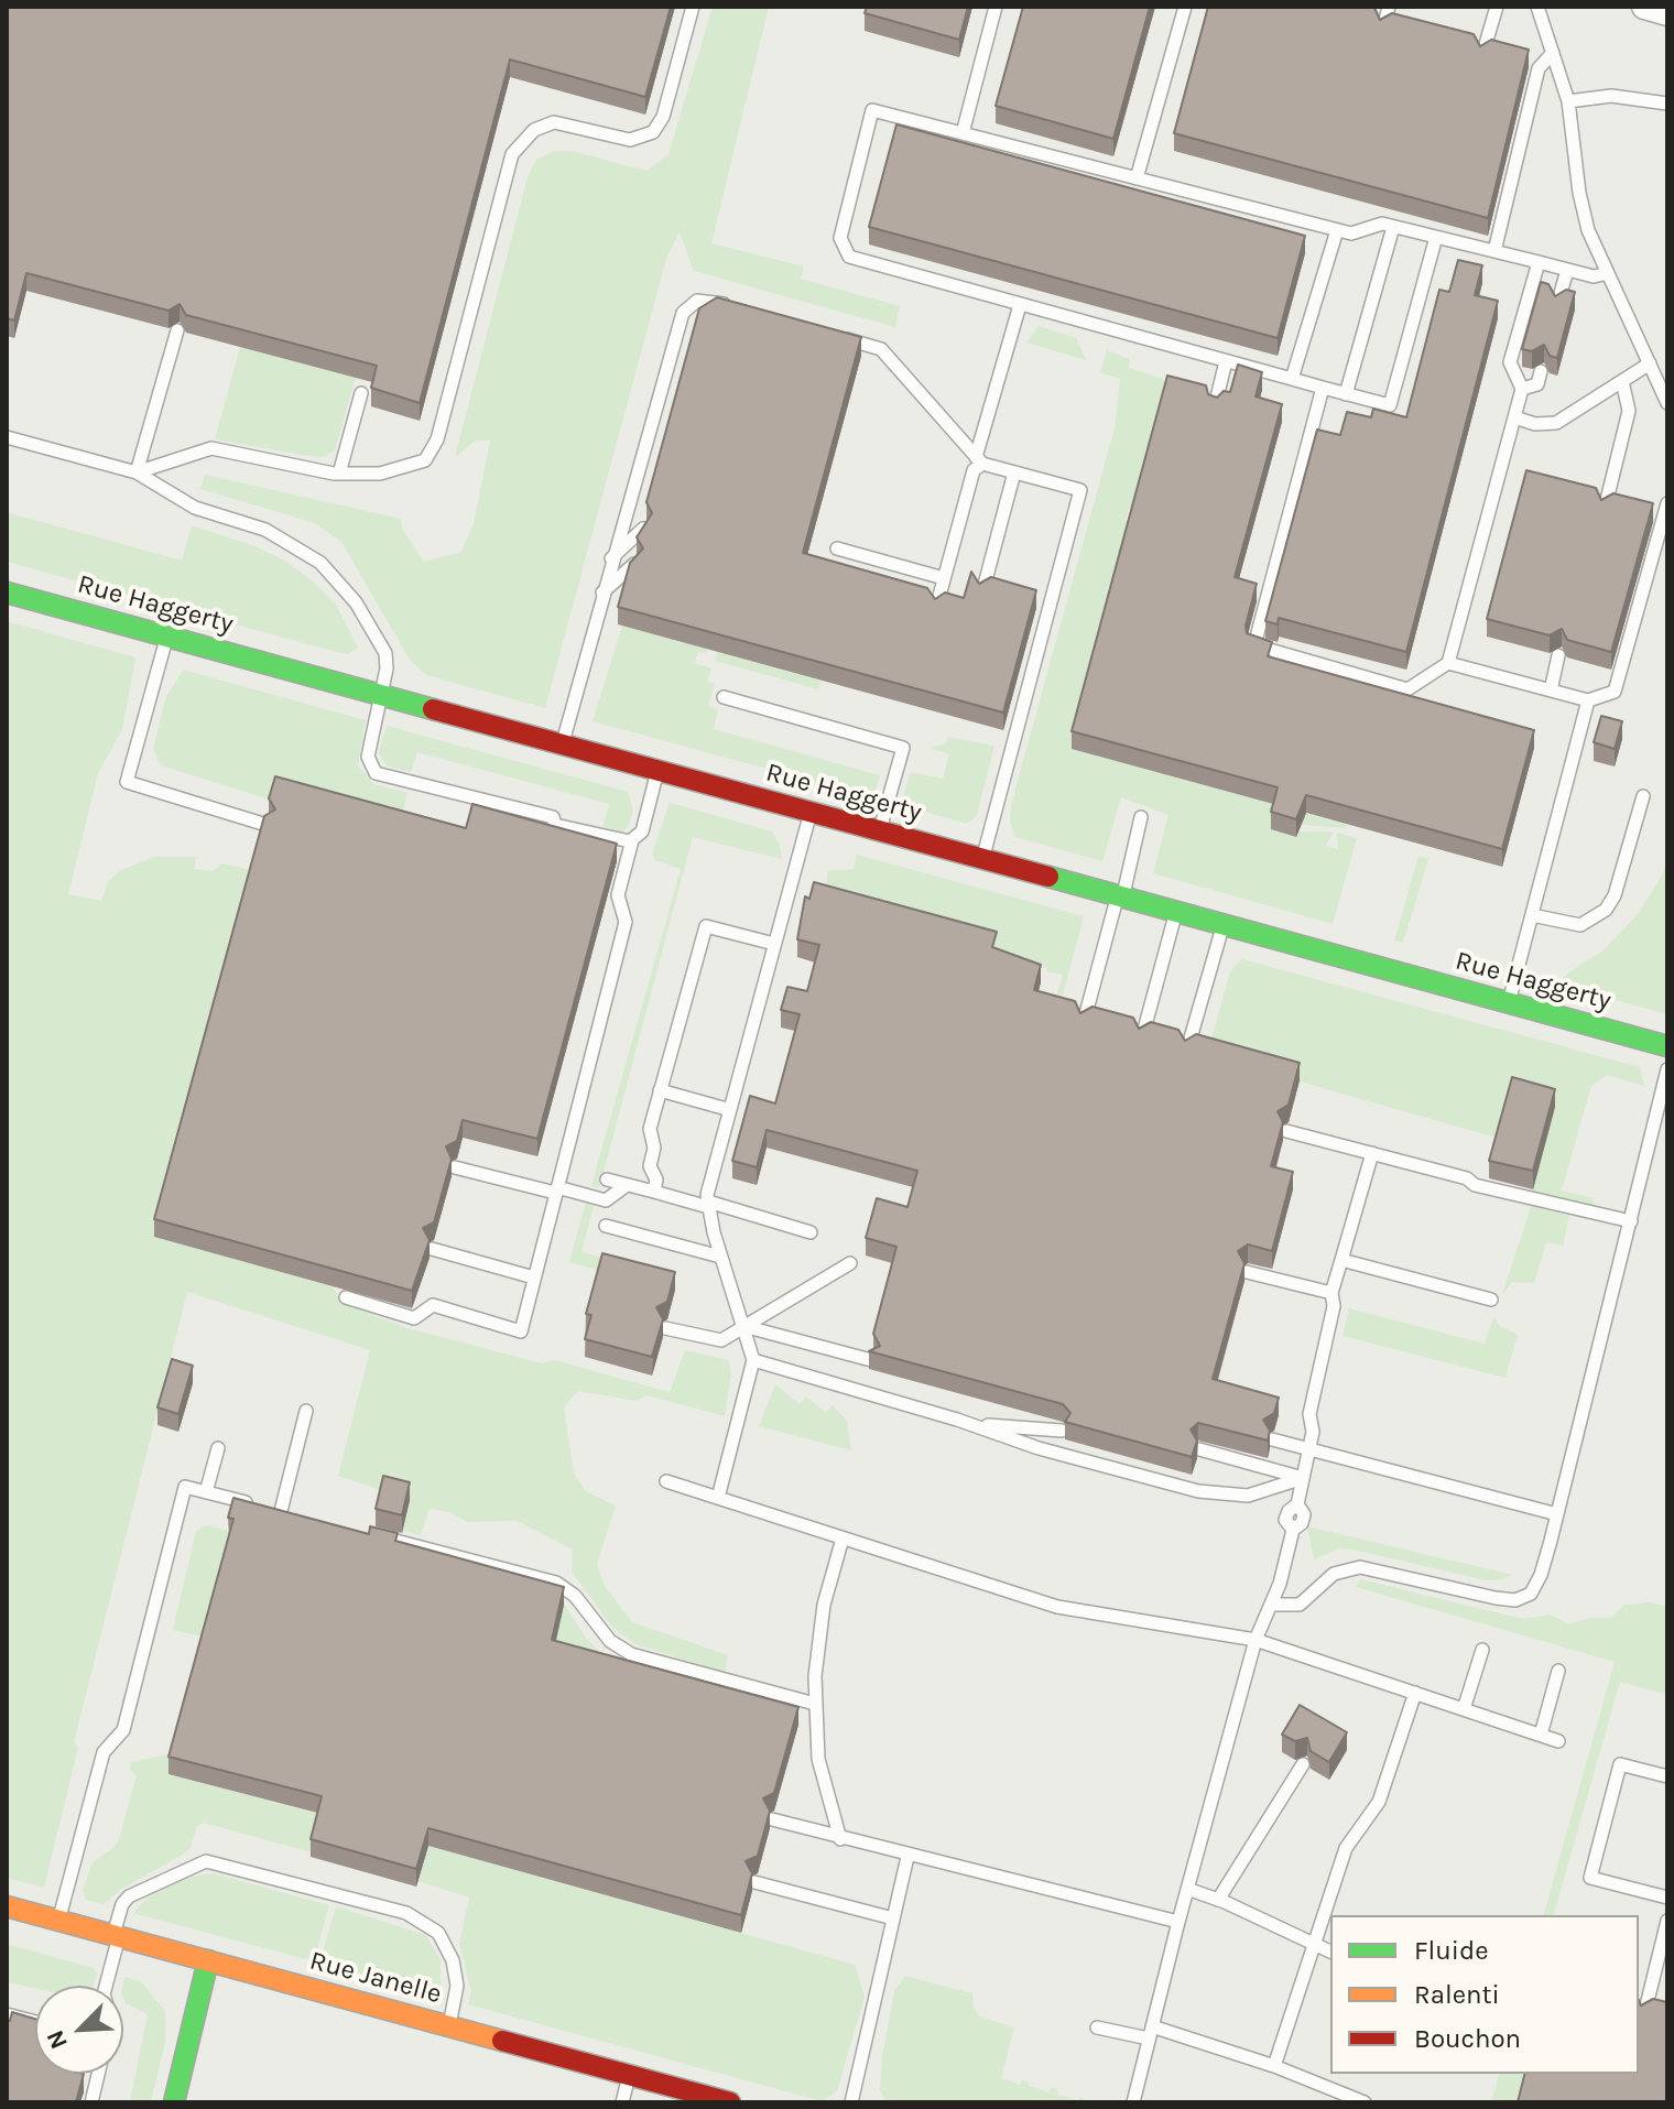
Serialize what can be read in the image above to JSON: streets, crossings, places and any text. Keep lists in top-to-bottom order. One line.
{"streets":{"street":["Rue Haggerty","Rue Janelle"]},"legend":["Fluide","Ralenti","Bouchon"],"north":"bottom left"}
